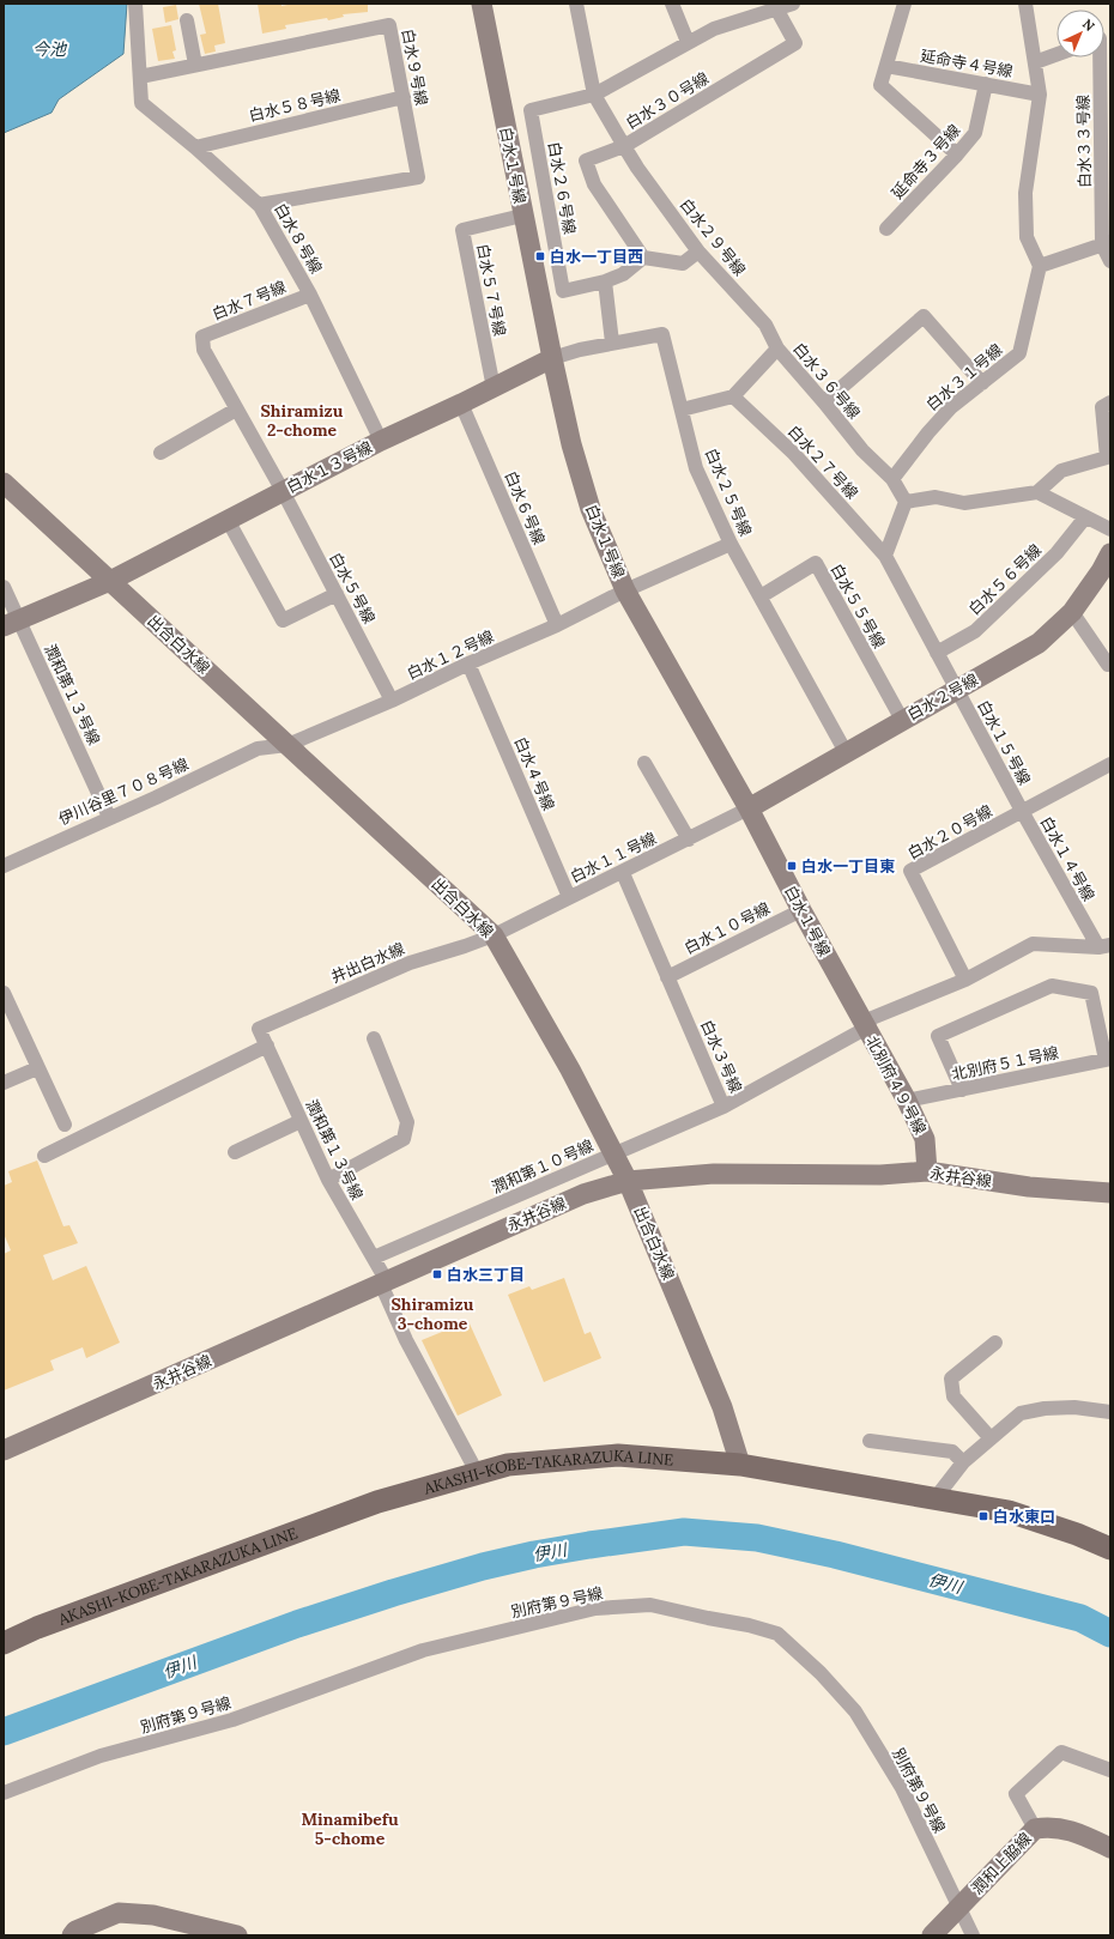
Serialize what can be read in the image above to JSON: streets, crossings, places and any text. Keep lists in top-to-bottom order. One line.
{"streets":{"main road":["AKASHI-KOBE-TAKARAZUKA LINE"],"street":["延命寺４号線","白水９号線","白水３０号線","白水５８号線","白水３３号線","延命寺３号線","白水１号線","白水２６号線","白水２９号線","白水８号線","白水５７号線","白水７号線","白水３１号線","白水３６号線","白水２７号線","白水１３号線","白水２５号線","白水６号線","白水５６号線","白水５号線","白水５５号線","出合白水線","白水１２号線","潤和第１３号線","白水２号線","白水１５号線","白水４号線","伊川谷里７０８号線","白水２０号線","白水１１号線","白水１４号線","白水１０号線","井出白水線","白水３号線","北別府５１号線","北別府４９号線","潤和第１０号線","永井谷線","別府第９号線","潤和上脇線"]},"crossings":[["延命寺４号線","延命寺３号線"],["白水９号線","白水５８号線"],["白水９号線","白水８号線"],["白水３０号線","白水２６号線"],["白水３０号線","白水２９号線"],["白水５８号線","白水８号線"],["白水１号線","白水５７号線"],["白水１号線","白水１３号線"],["白水１号線","白水２５号線"],["白水１号線","白水１２号線"],["白水１号線","白水２号線"],["白水１号線","白水１１号線"],["白水１号線","白水１０号線"],["白水１号線","白水３号線"],["白水１号線","北別府４９号線"],["白水２９号線","白水３６号線"],["白水８号線","白水７号線"],["白水８号線","白水１３号線"],["白水５７号線","白水１３号線"],["白水７号線","白水１３号線"],["白水７号線","白水５号線"],["白水３１号線","白水３６号線"],["白水３６号線","白水２７号線"],["白水１３号線","白水２５号線"],["白水１３号線","白水６号線"],["白水１３号線","白水５号線"],["白水１３号線","出合白水線"],["白水１３号線","潤和第１３号線"],["白水２５号線","白水５５号線"],["白水２５号線","白水１２号線"],["白水２５号線","白水２号線"],["白水６号線","白水１２号線"],["白水５号線","白水１２号線"],["白水５５号線","白水２号線"],["出合白水線","白水１２号線"],["出合白水線","伊川谷里７０８号線"],["出合白水線","白水１１号線"],["出合白水線","井出白水線"],["出合白水線","潤和第１０号線"],["出合白水線","永井谷線"],["出合白水線","AKASHI-KOBE-TAKARAZUKA LINE"],["白水１２号線","白水４号線"],["白水１２号線","伊川谷里７０８号線"],["潤和第１３号線","伊川谷里７０８号線"],["潤和第１３号線","井出白水線"],["潤和第１３号線","潤和第１０号線"],["潤和第１３号線","永井谷線"],["潤和第１３号線","AKASHI-KOBE-TAKARAZUKA LINE"],["白水２号線","白水１５号線"],["白水２号線","白水１１号線"],["白水１５号線","白水２０号線"],["白水１５号線","白水１４号線"],["白水４号線","白水１１号線"],["白水２０号線","白水１４号線"],["白水１１号線","井出白水線"],["白水１１号線","白水３号線"],["白水１０号線","白水３号線"],["白水３号線","北別府４９号線"],["白水３号線","潤和第１０号線"],["北別府５１号線","北別府４９号線"],["北別府４９号線","永井谷線"],["別府第９号線","潤和上脇線"]],"districts":["Shiramizu 2-chome","Shiramizu 3-chome","Minamibefu 5-chome"],"water":["今池","伊川"],"places":{"transit":["白水一丁目西","白水一丁目東","白水三丁目","白水東口"]},"north":"top right"}
